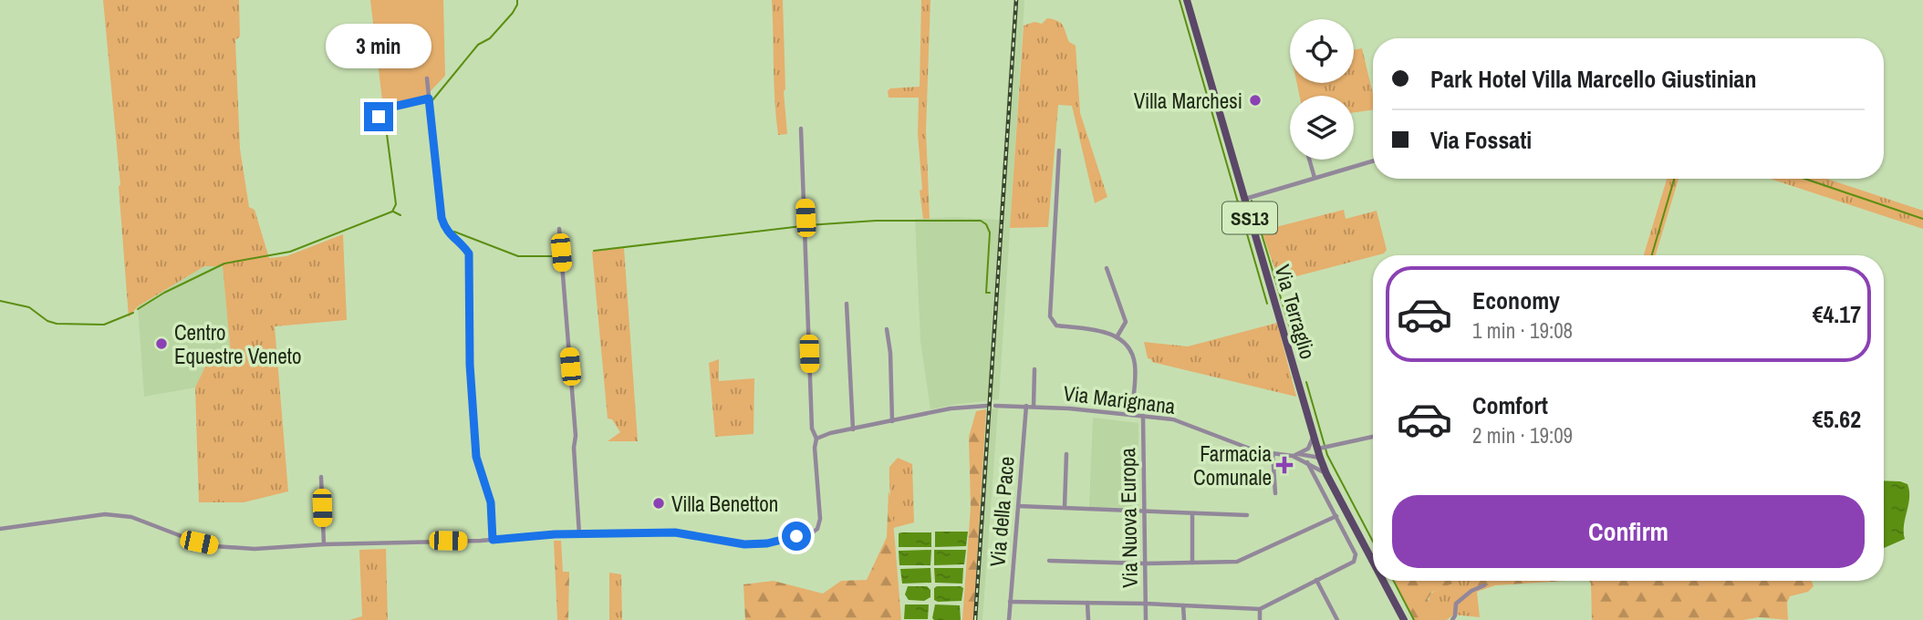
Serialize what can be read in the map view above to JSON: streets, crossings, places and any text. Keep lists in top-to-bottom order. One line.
{"streets":{"main road":["SS13","Via Terraglio"],"street":["Via Marignana","Via della Pace","Via Nuova Europa"]},"crossings":[["Via Terraglio","Via Marignana"],["Via Marignana","Via della Pace"],["Via Marignana","Via Nuova Europa"]],"places":{"other":["Villa Marchesi","Centro Equestre Veneto","Villa Benetton"],"health":["Farmacia Comunale"]},"page":{"bubble":"3 min","banner":["Park Hotel Villa Marcello Giustinian","Via Fossati"],"list":[{"name":"Economy","note":"1 min · 19:08","value":"€4.17"},{"name":"Comfort","note":"2 min · 19:09","value":"€5.62"}],"buttons":"Confirm"}}
